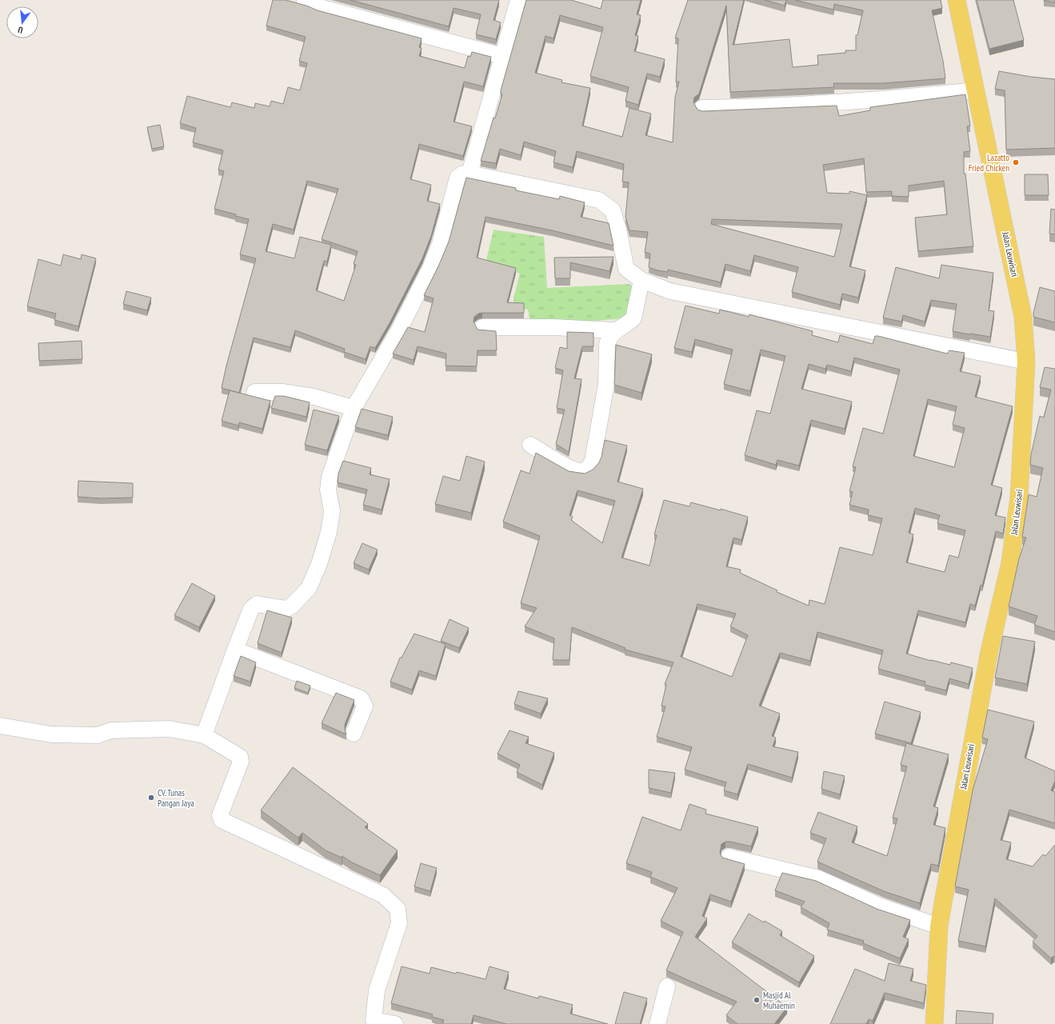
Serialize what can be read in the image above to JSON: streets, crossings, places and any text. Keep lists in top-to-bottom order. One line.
{"streets":{"main road":["Jalan Leuwisari"]},"places":["Lazatto Fried Chicken","CV. Tunas Pangan Jaya","Masjid Al Muhaemin"],"north":"bottom"}
